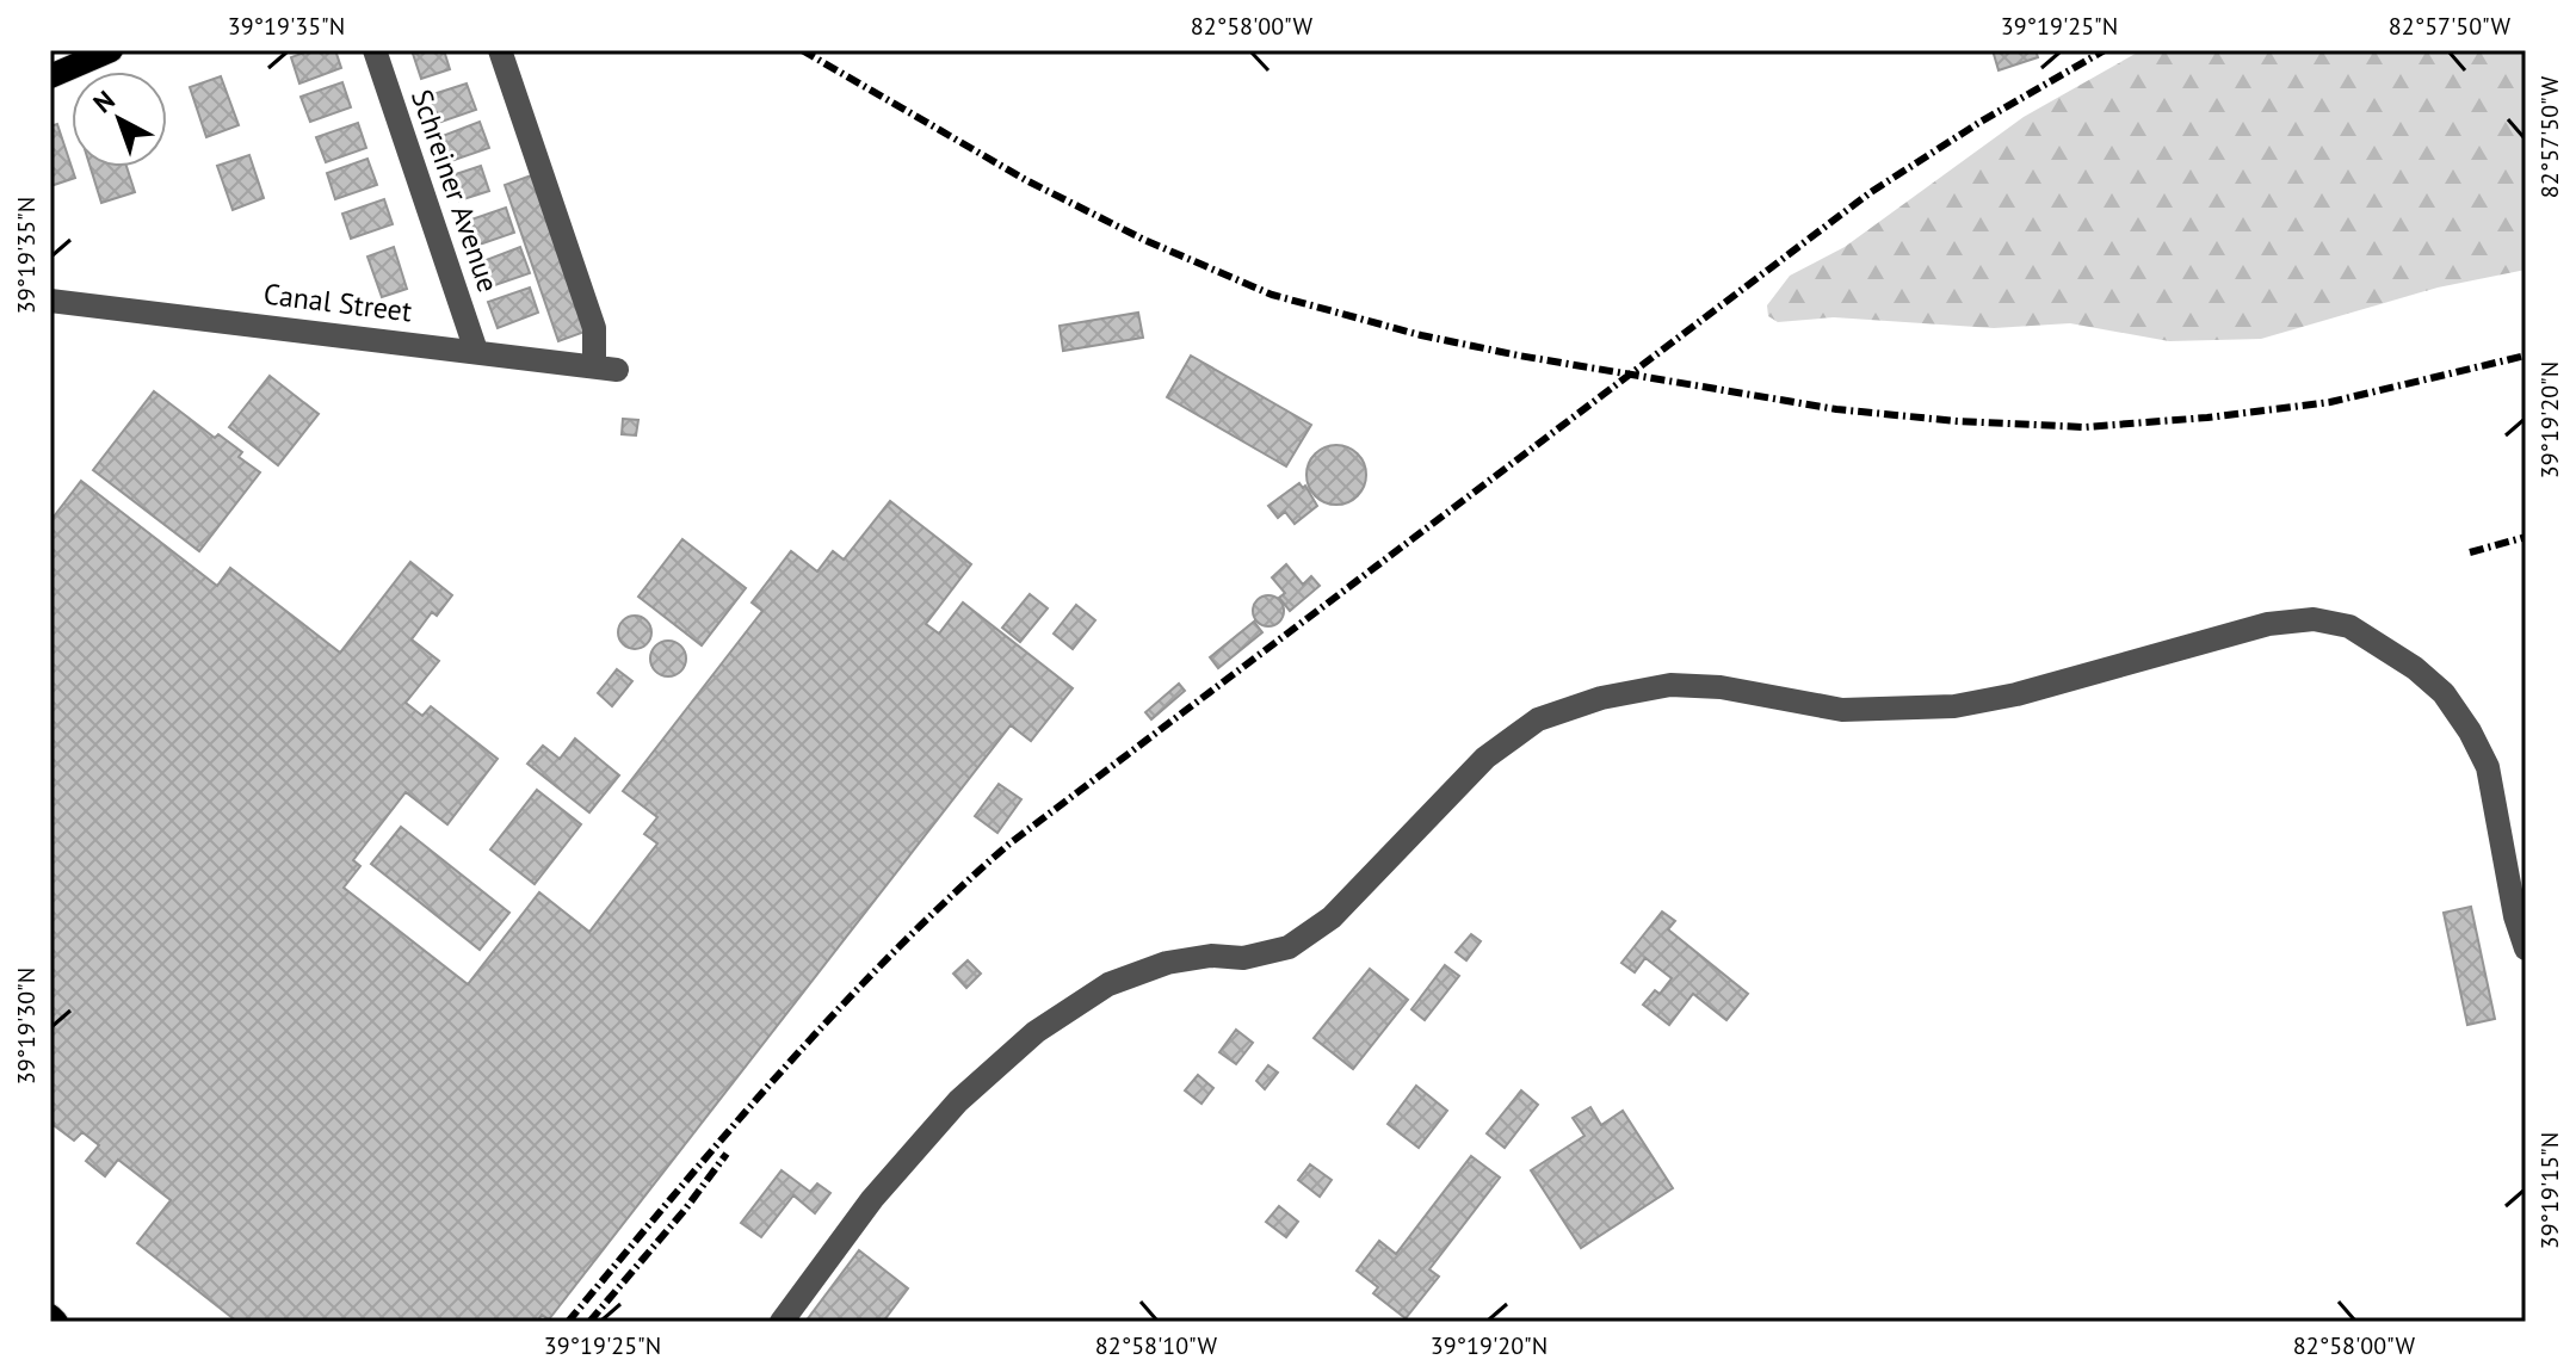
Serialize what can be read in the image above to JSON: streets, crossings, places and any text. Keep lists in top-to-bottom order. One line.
{"streets":{"street":["Schreiner Avenue","Canal Street"]},"crossings":[["Schreiner Avenue","Canal Street"]],"north":"top left","coordinates":["39°19'35\"N","82°58'00\"W","39°19'25\"N","82°57'50\"W","39°19'20\"N","39°19'30\"N","39°19'15\"N","82°58'10\"W"]}
